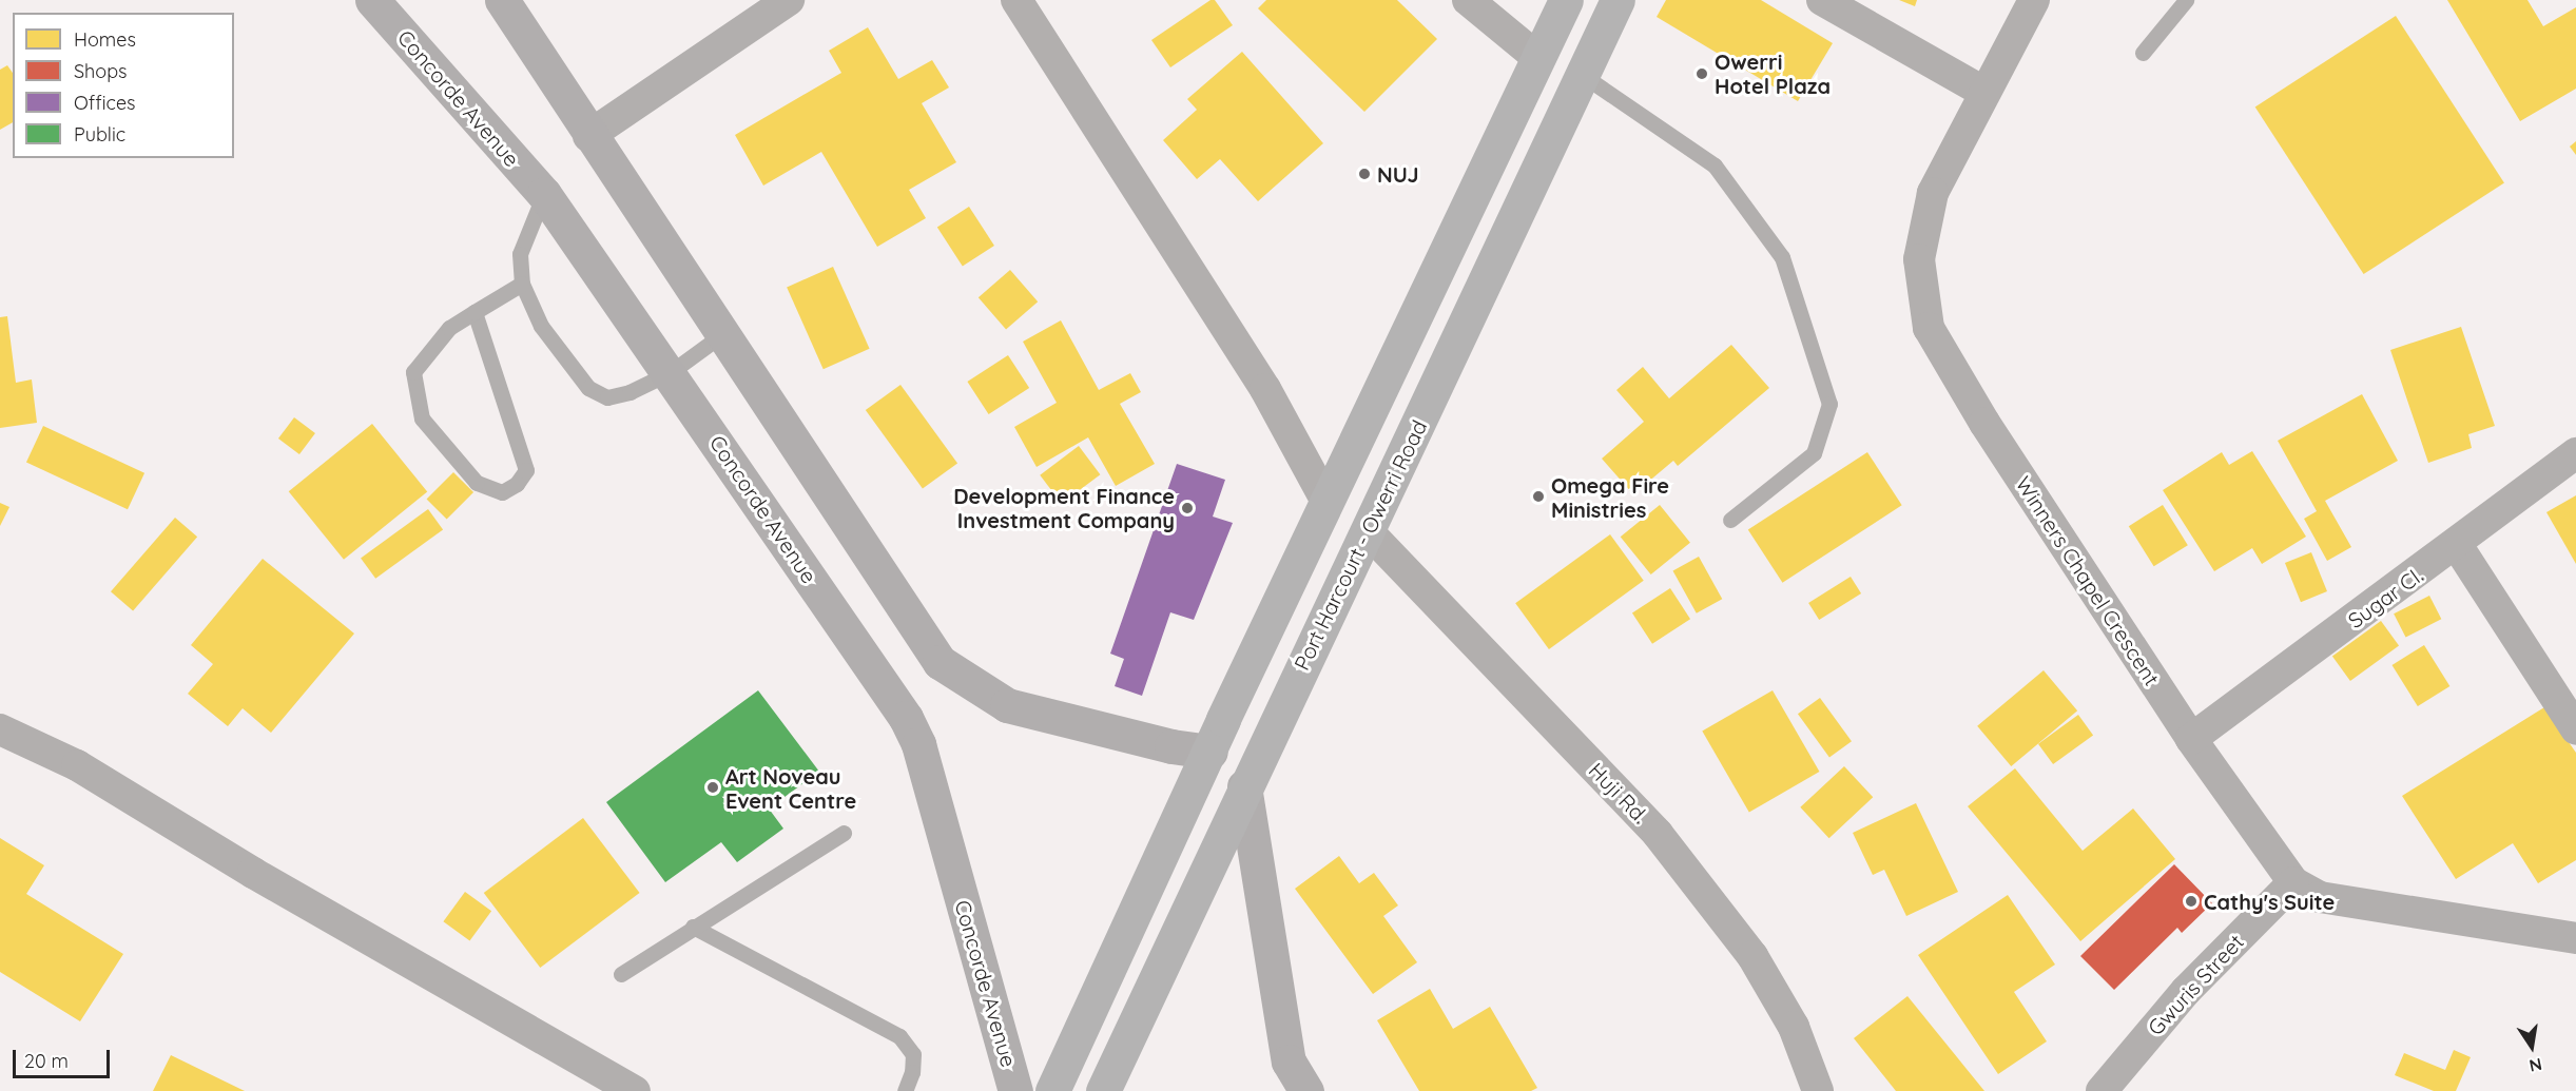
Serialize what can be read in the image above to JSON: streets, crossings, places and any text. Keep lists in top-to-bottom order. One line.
{"streets":{"main road":["Port Harcourt - Owerri Road"],"street":["Concorde Avenue","Winners Chapel Crescent","Sugar Cl.","Huji Rd.","Gwuris Street"]},"crossings":[["Port Harcourt - Owerri Road","Huji Rd."],["Winners Chapel Crescent","Sugar Cl."],["Winners Chapel Crescent","Gwuris Street"]],"places":["Owerri Hotel Plaza","NUJ","Omega Fire Ministries","Development Finance Investment Company","Art Noveau Event Centre","Cathy's Suite"],"legend":["Homes","Shops","Offices","Public"],"scale_bar":"20 m","north":"bottom"}
